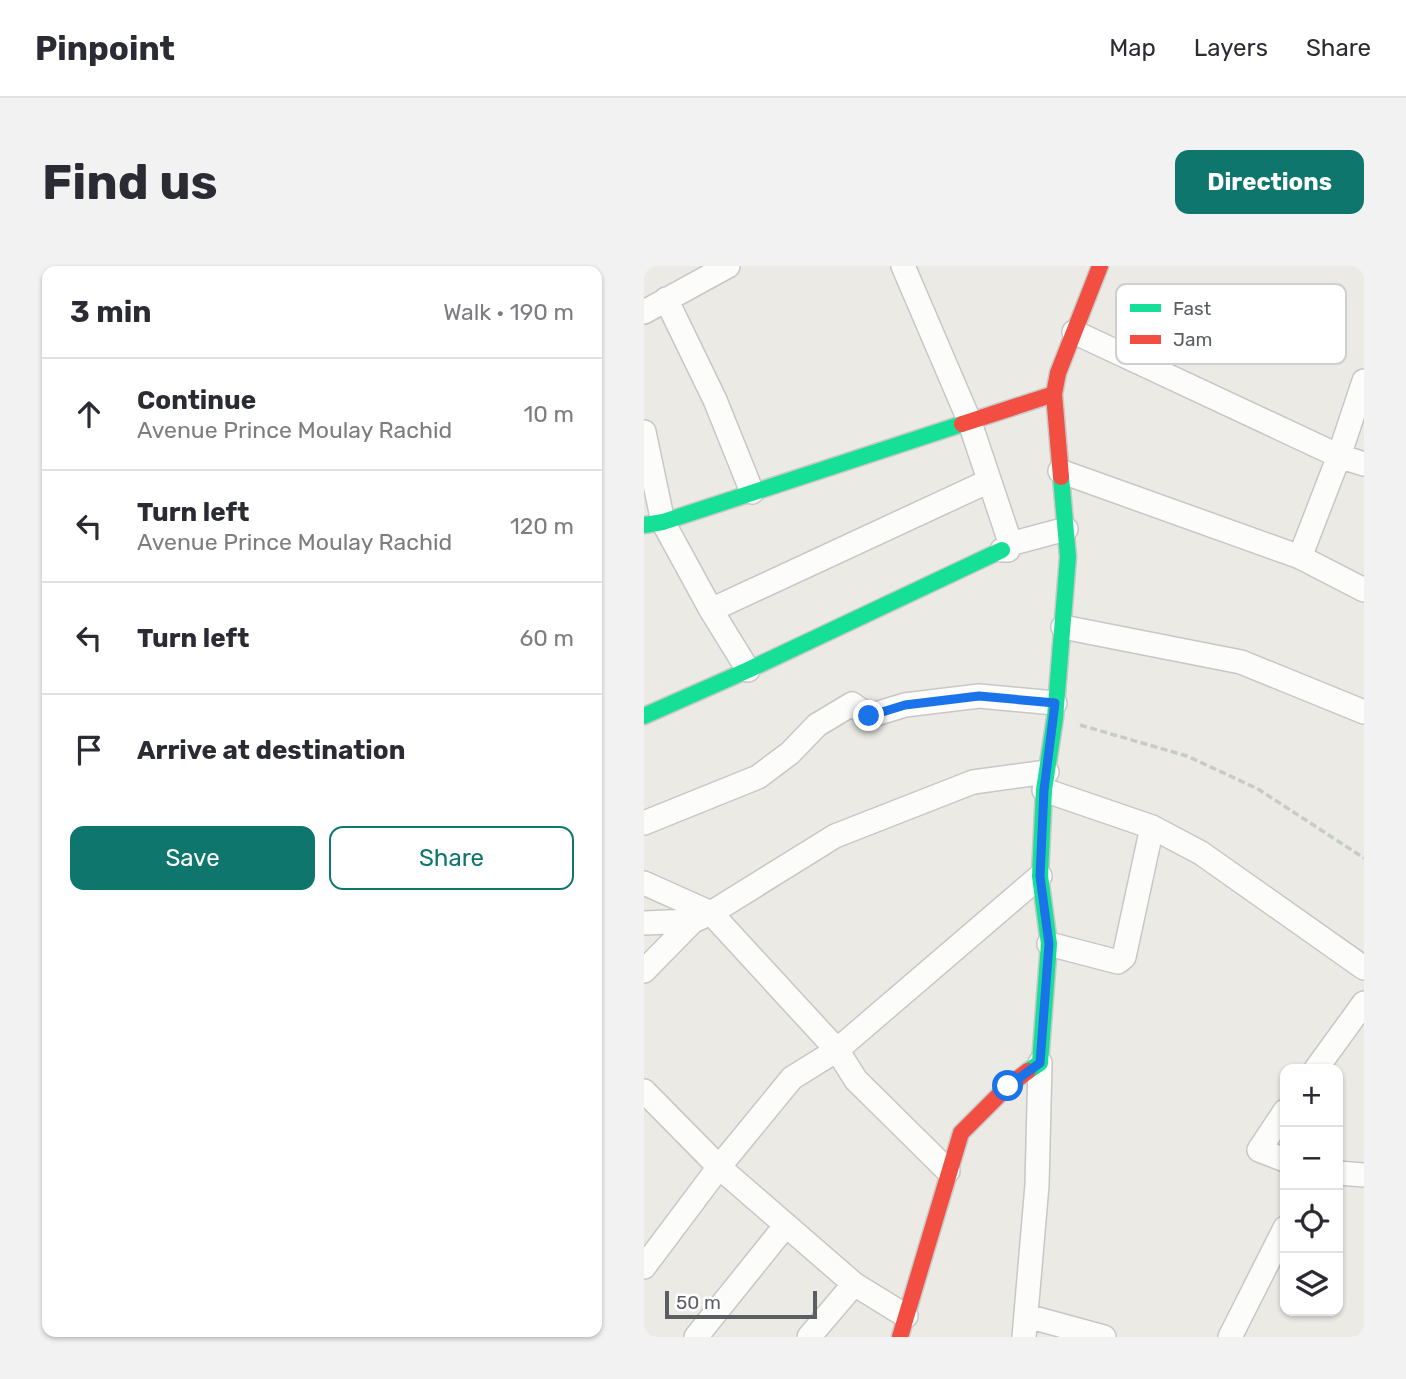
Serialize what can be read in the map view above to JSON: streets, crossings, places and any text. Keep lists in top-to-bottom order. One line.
{"legend":["Fast","Jam"],"scale_bar":"50 m","page":{"header":"Pinpoint","nav":["Map","Layers","Share"],"buttons":["Directions",["Save","Share"]],"title":"Find us","heading":["3 min","Walk · 190 m"],"list":[["Continue","Avenue Prince Moulay Rachid","10 m"],["Turn left","Avenue Prince Moulay Rachid","120 m"],["Turn left","60 m"],"Arrive at destination"],"map_buttons":["+","−"],"scale":"50 m"}}
